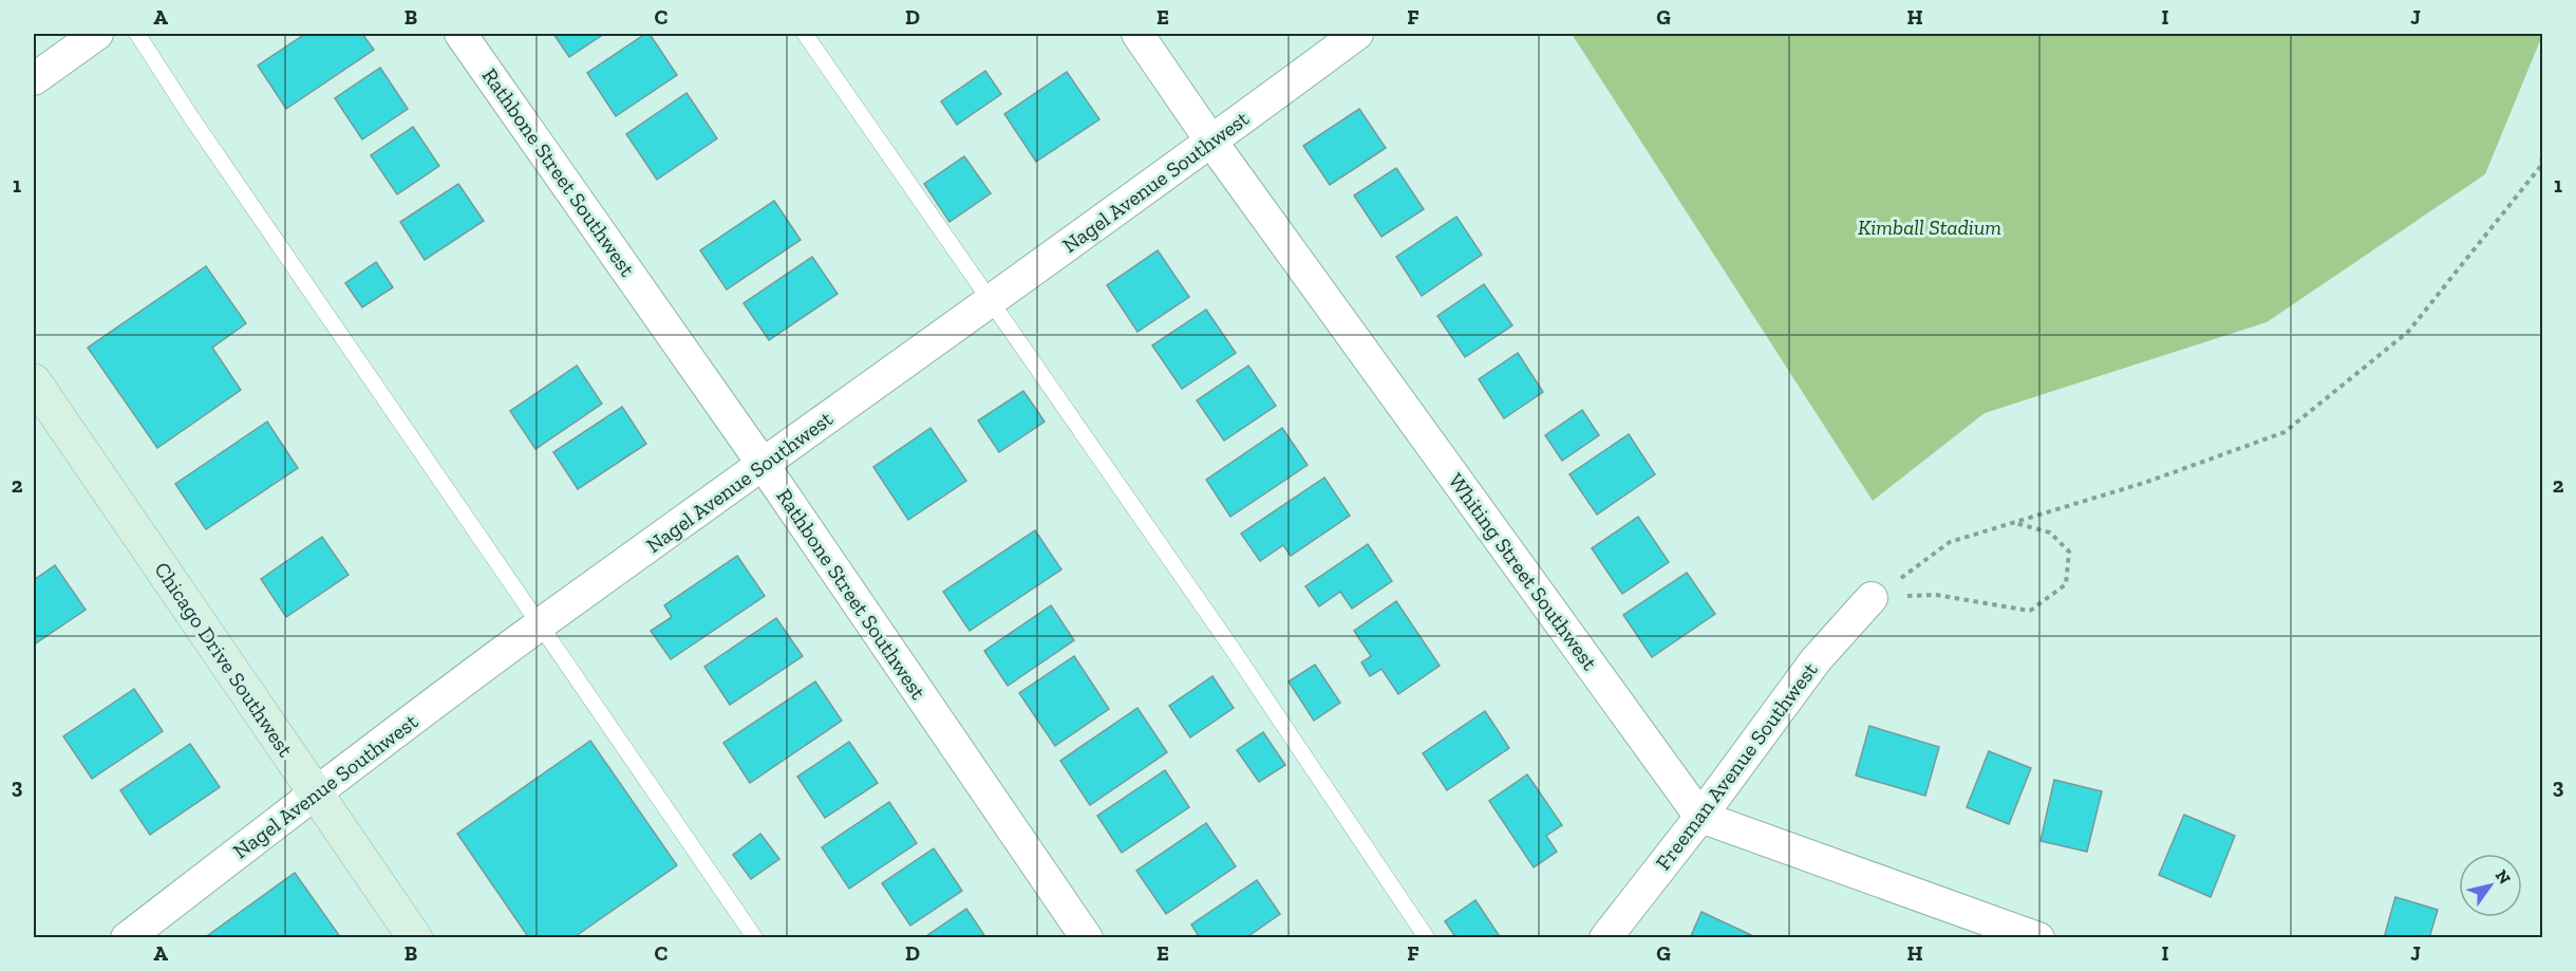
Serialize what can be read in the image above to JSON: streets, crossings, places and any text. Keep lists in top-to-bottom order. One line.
{"streets":{"main road":["Chicago Drive Southwest"],"street":["Rathbone Street Southwest","Nagel Avenue Southwest","Whiting Street Southwest","Freeman Avenue Southwest"]},"crossings":[["Rathbone Street Southwest","Nagel Avenue Southwest"],["Nagel Avenue Southwest","Whiting Street Southwest"],["Nagel Avenue Southwest","Chicago Drive Southwest"],["Whiting Street Southwest","Freeman Avenue Southwest"]],"parks":["Kimball Stadium"],"north":"top right","grid":{"columns":["A","B","C","D","E","F","G","H","I","J"],"rows":["1","2","3"]}}
